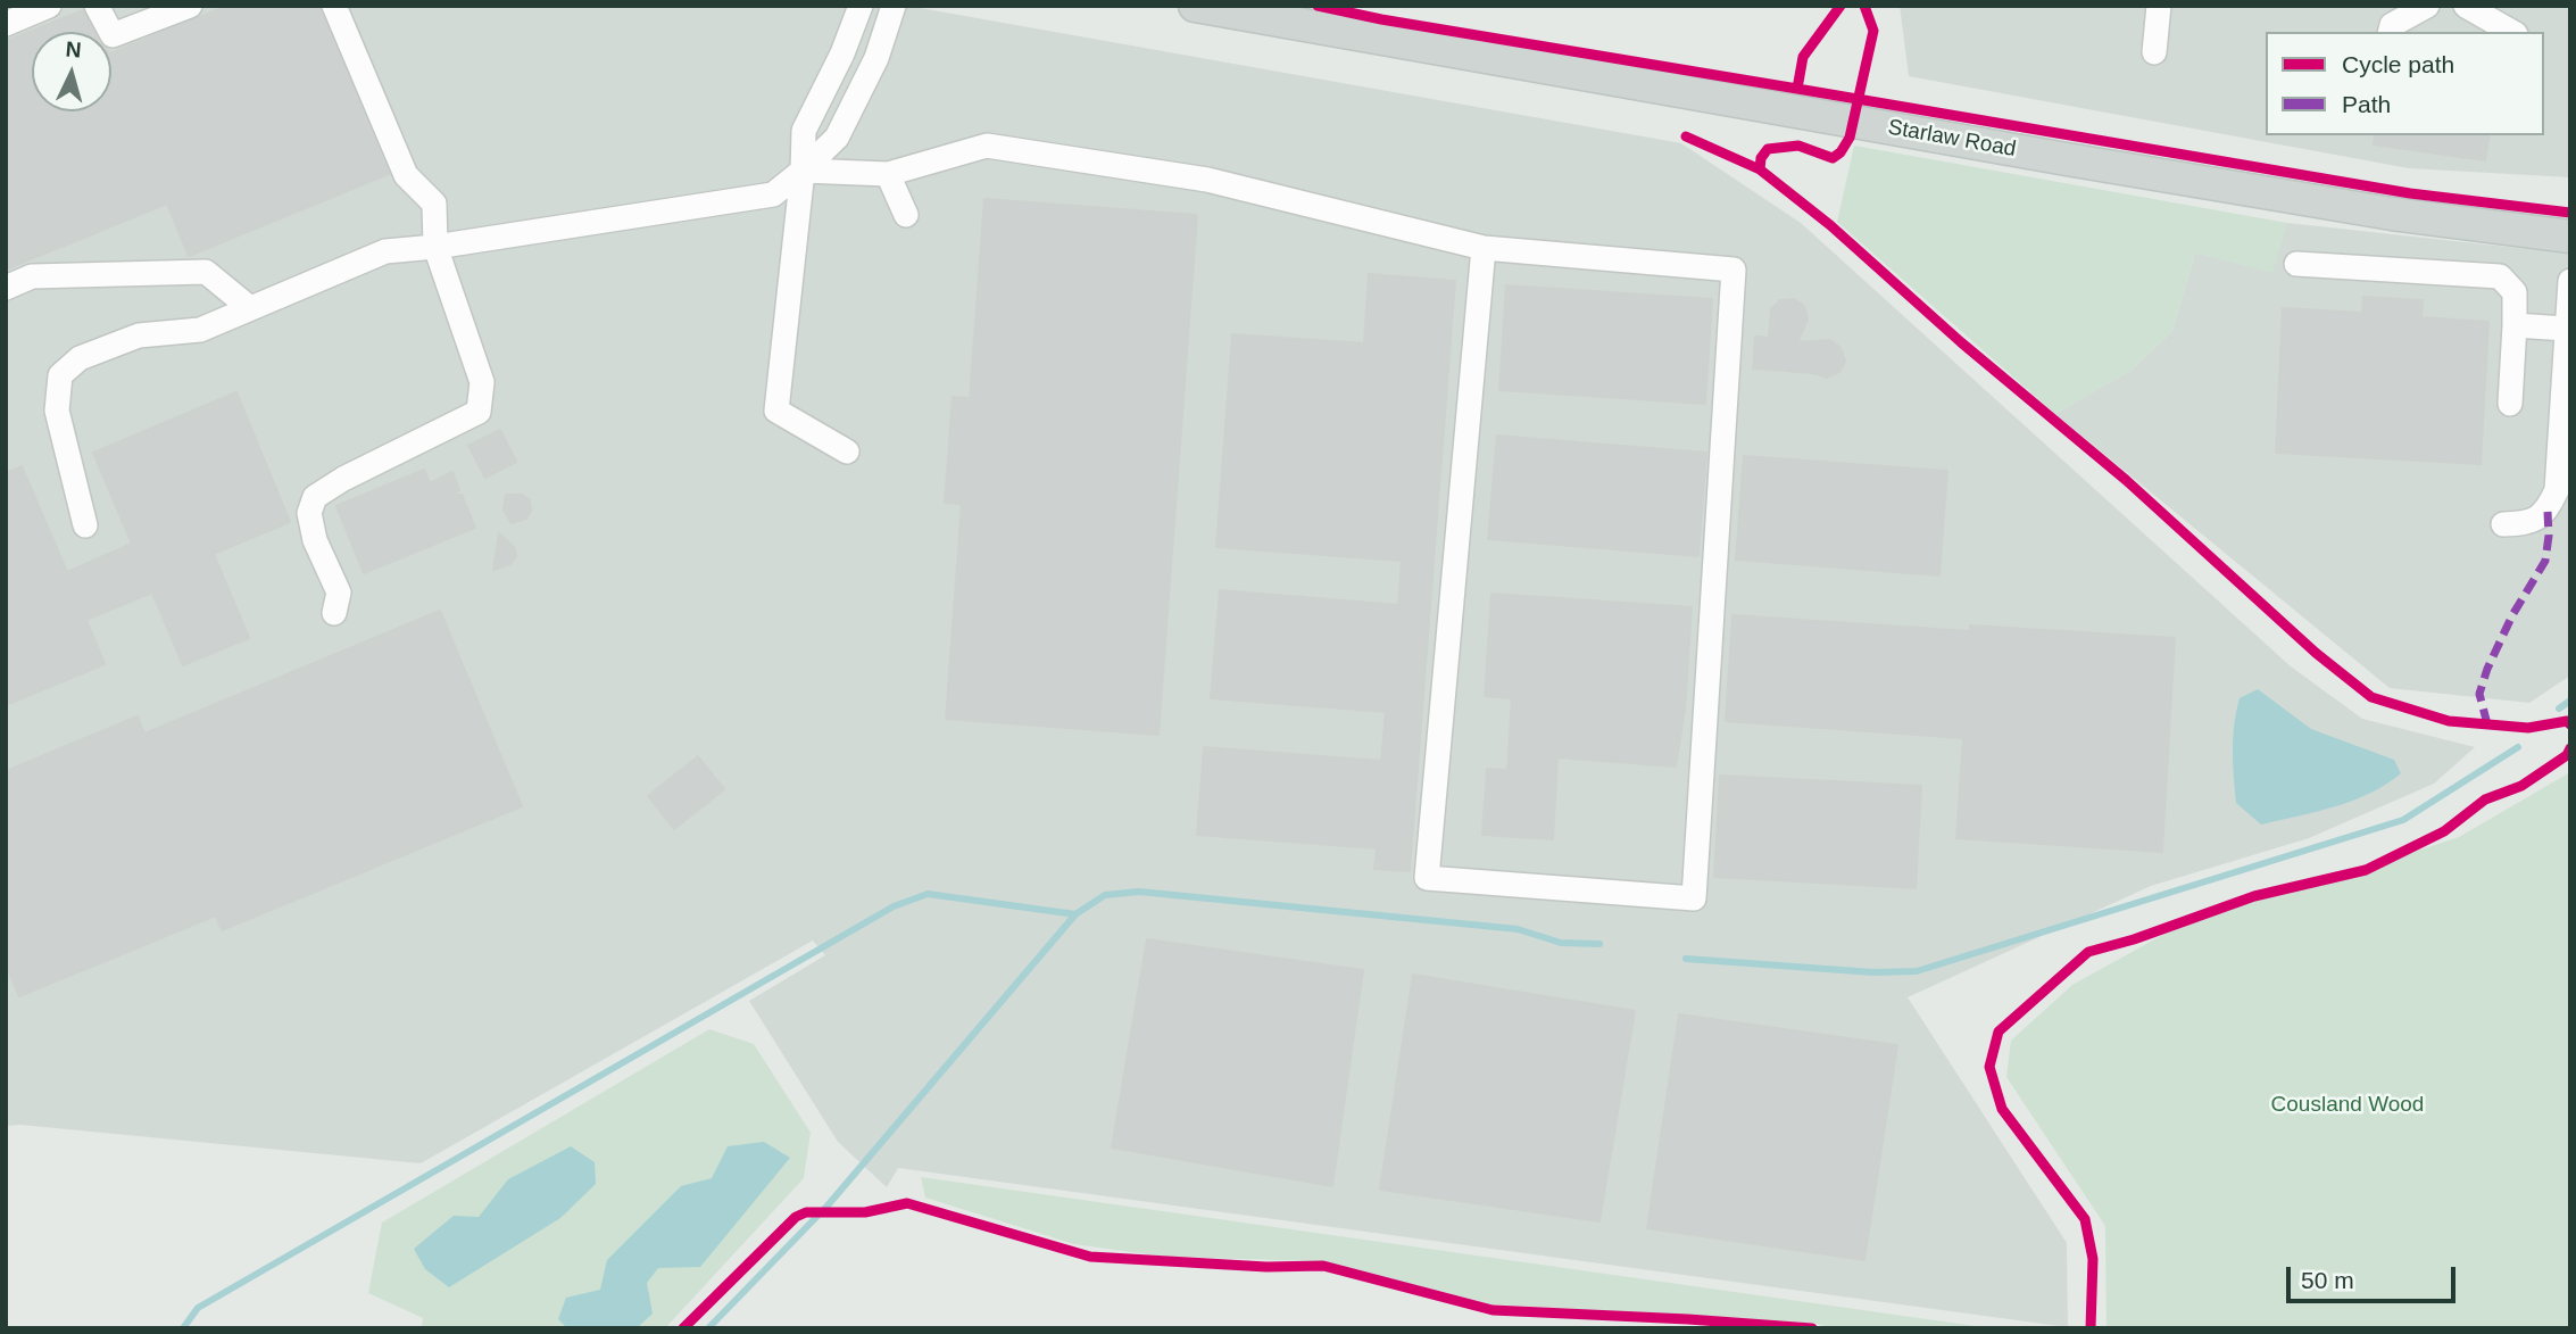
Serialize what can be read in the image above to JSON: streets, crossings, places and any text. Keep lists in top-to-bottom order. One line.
{"streets":{"main road":["Starlaw Road"]},"parks":["Cousland Wood"],"legend":["Cycle path","Path"],"scale_bar":"50 m","north":"top"}
